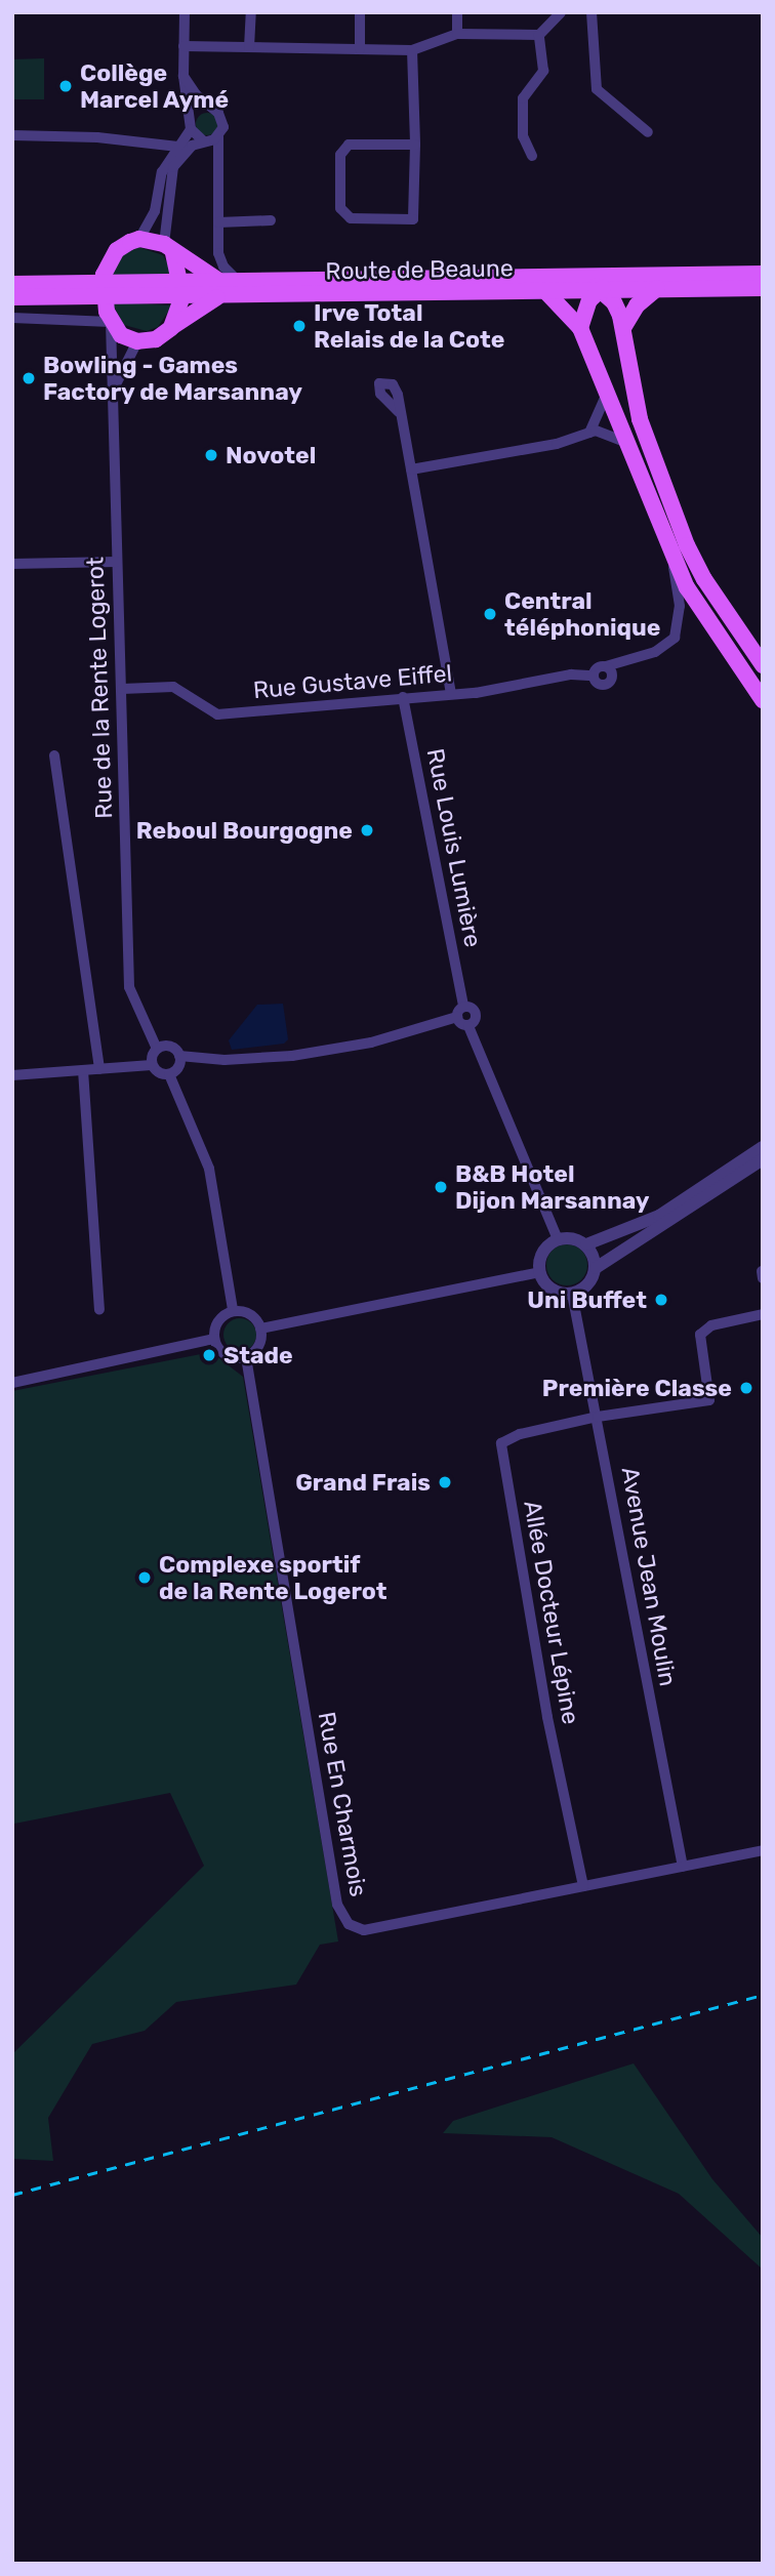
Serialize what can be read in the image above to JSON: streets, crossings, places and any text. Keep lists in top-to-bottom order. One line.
{"streets":{"main road":["Route de Beaune"],"street":["Rue Gustave Eiffel","Rue de la Rente Logerot","Rue Louis Lumière","Avenue Jean Moulin","Allée Docteur Lépine","Rue En Charmois"]},"crossings":[["Rue Gustave Eiffel","Rue de la Rente Logerot"],["Rue Gustave Eiffel","Rue Louis Lumière"],["Avenue Jean Moulin","Allée Docteur Lépine"],["Avenue Jean Moulin","Rue En Charmois"],["Allée Docteur Lépine","Rue En Charmois"]],"places":["Collège Marcel Aymé","Irve Total Relais de la Cote","Bowling - Games Factory de Marsannay","Novotel","Central téléphonique","Reboul Bourgogne","B&B Hotel Dijon Marsannay","Uni Buffet","Stade","Première Classe","Grand Frais","Complexe sportif de la Rente Logerot"]}
